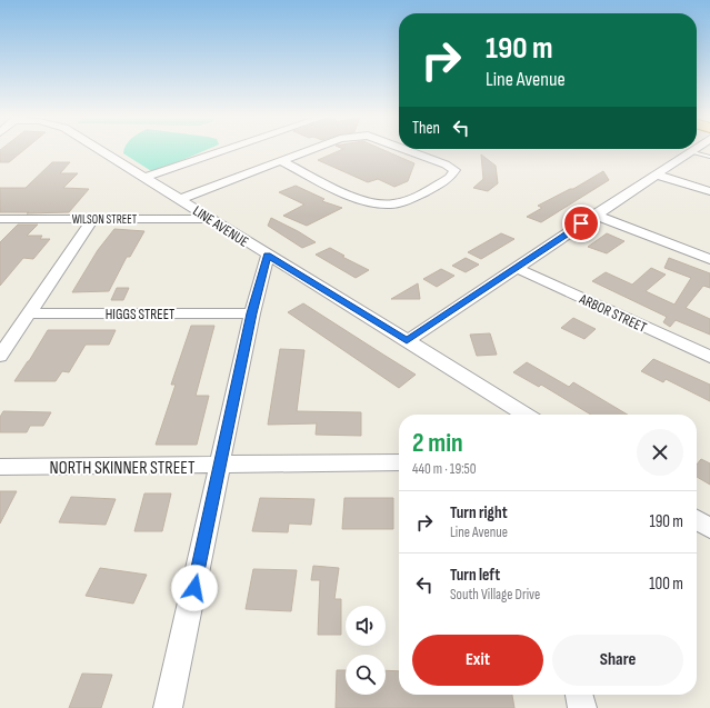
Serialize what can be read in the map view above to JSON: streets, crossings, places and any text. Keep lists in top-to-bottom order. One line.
{"streets":{"street":["WILSON STREET","LINE AVENUE","ARBOR STREET","HIGGS STREET","NORTH SKINNER STREET"]},"crossings":[["WILSON STREET","LINE AVENUE"]],"page":{"turn":["190 m","Line Avenue"],"then":"Then","heading":["2 min","440 m · 19:50"],"list":[{"name":"Turn right","note":"Line Avenue","value":"190 m"},{"name":"Turn left","note":"South Village Drive","value":"100 m"}],"buttons":["Exit","Share"]}}
